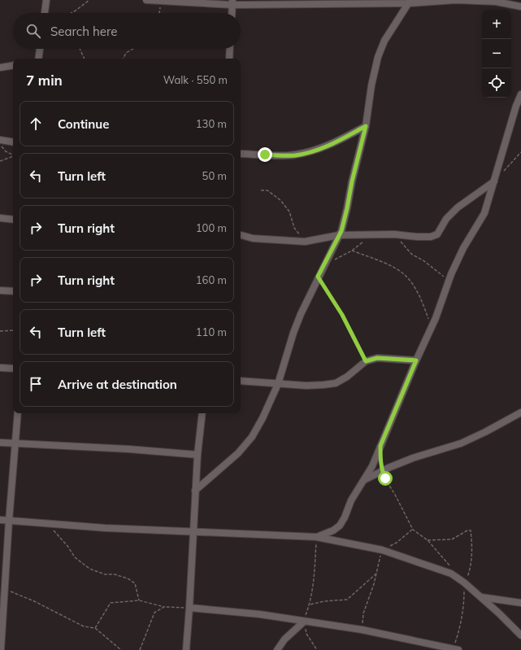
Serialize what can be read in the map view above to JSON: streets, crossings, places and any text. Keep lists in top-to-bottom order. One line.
{"page":{"map_buttons":["+","−"],"search":"Search here","heading":["7 min","Walk · 550 m"],"list":[["Continue","130 m"],["Turn left","50 m"],["Turn right","100 m"],["Turn right","160 m"],["Turn left","110 m"],"Arrive at destination"]}}
